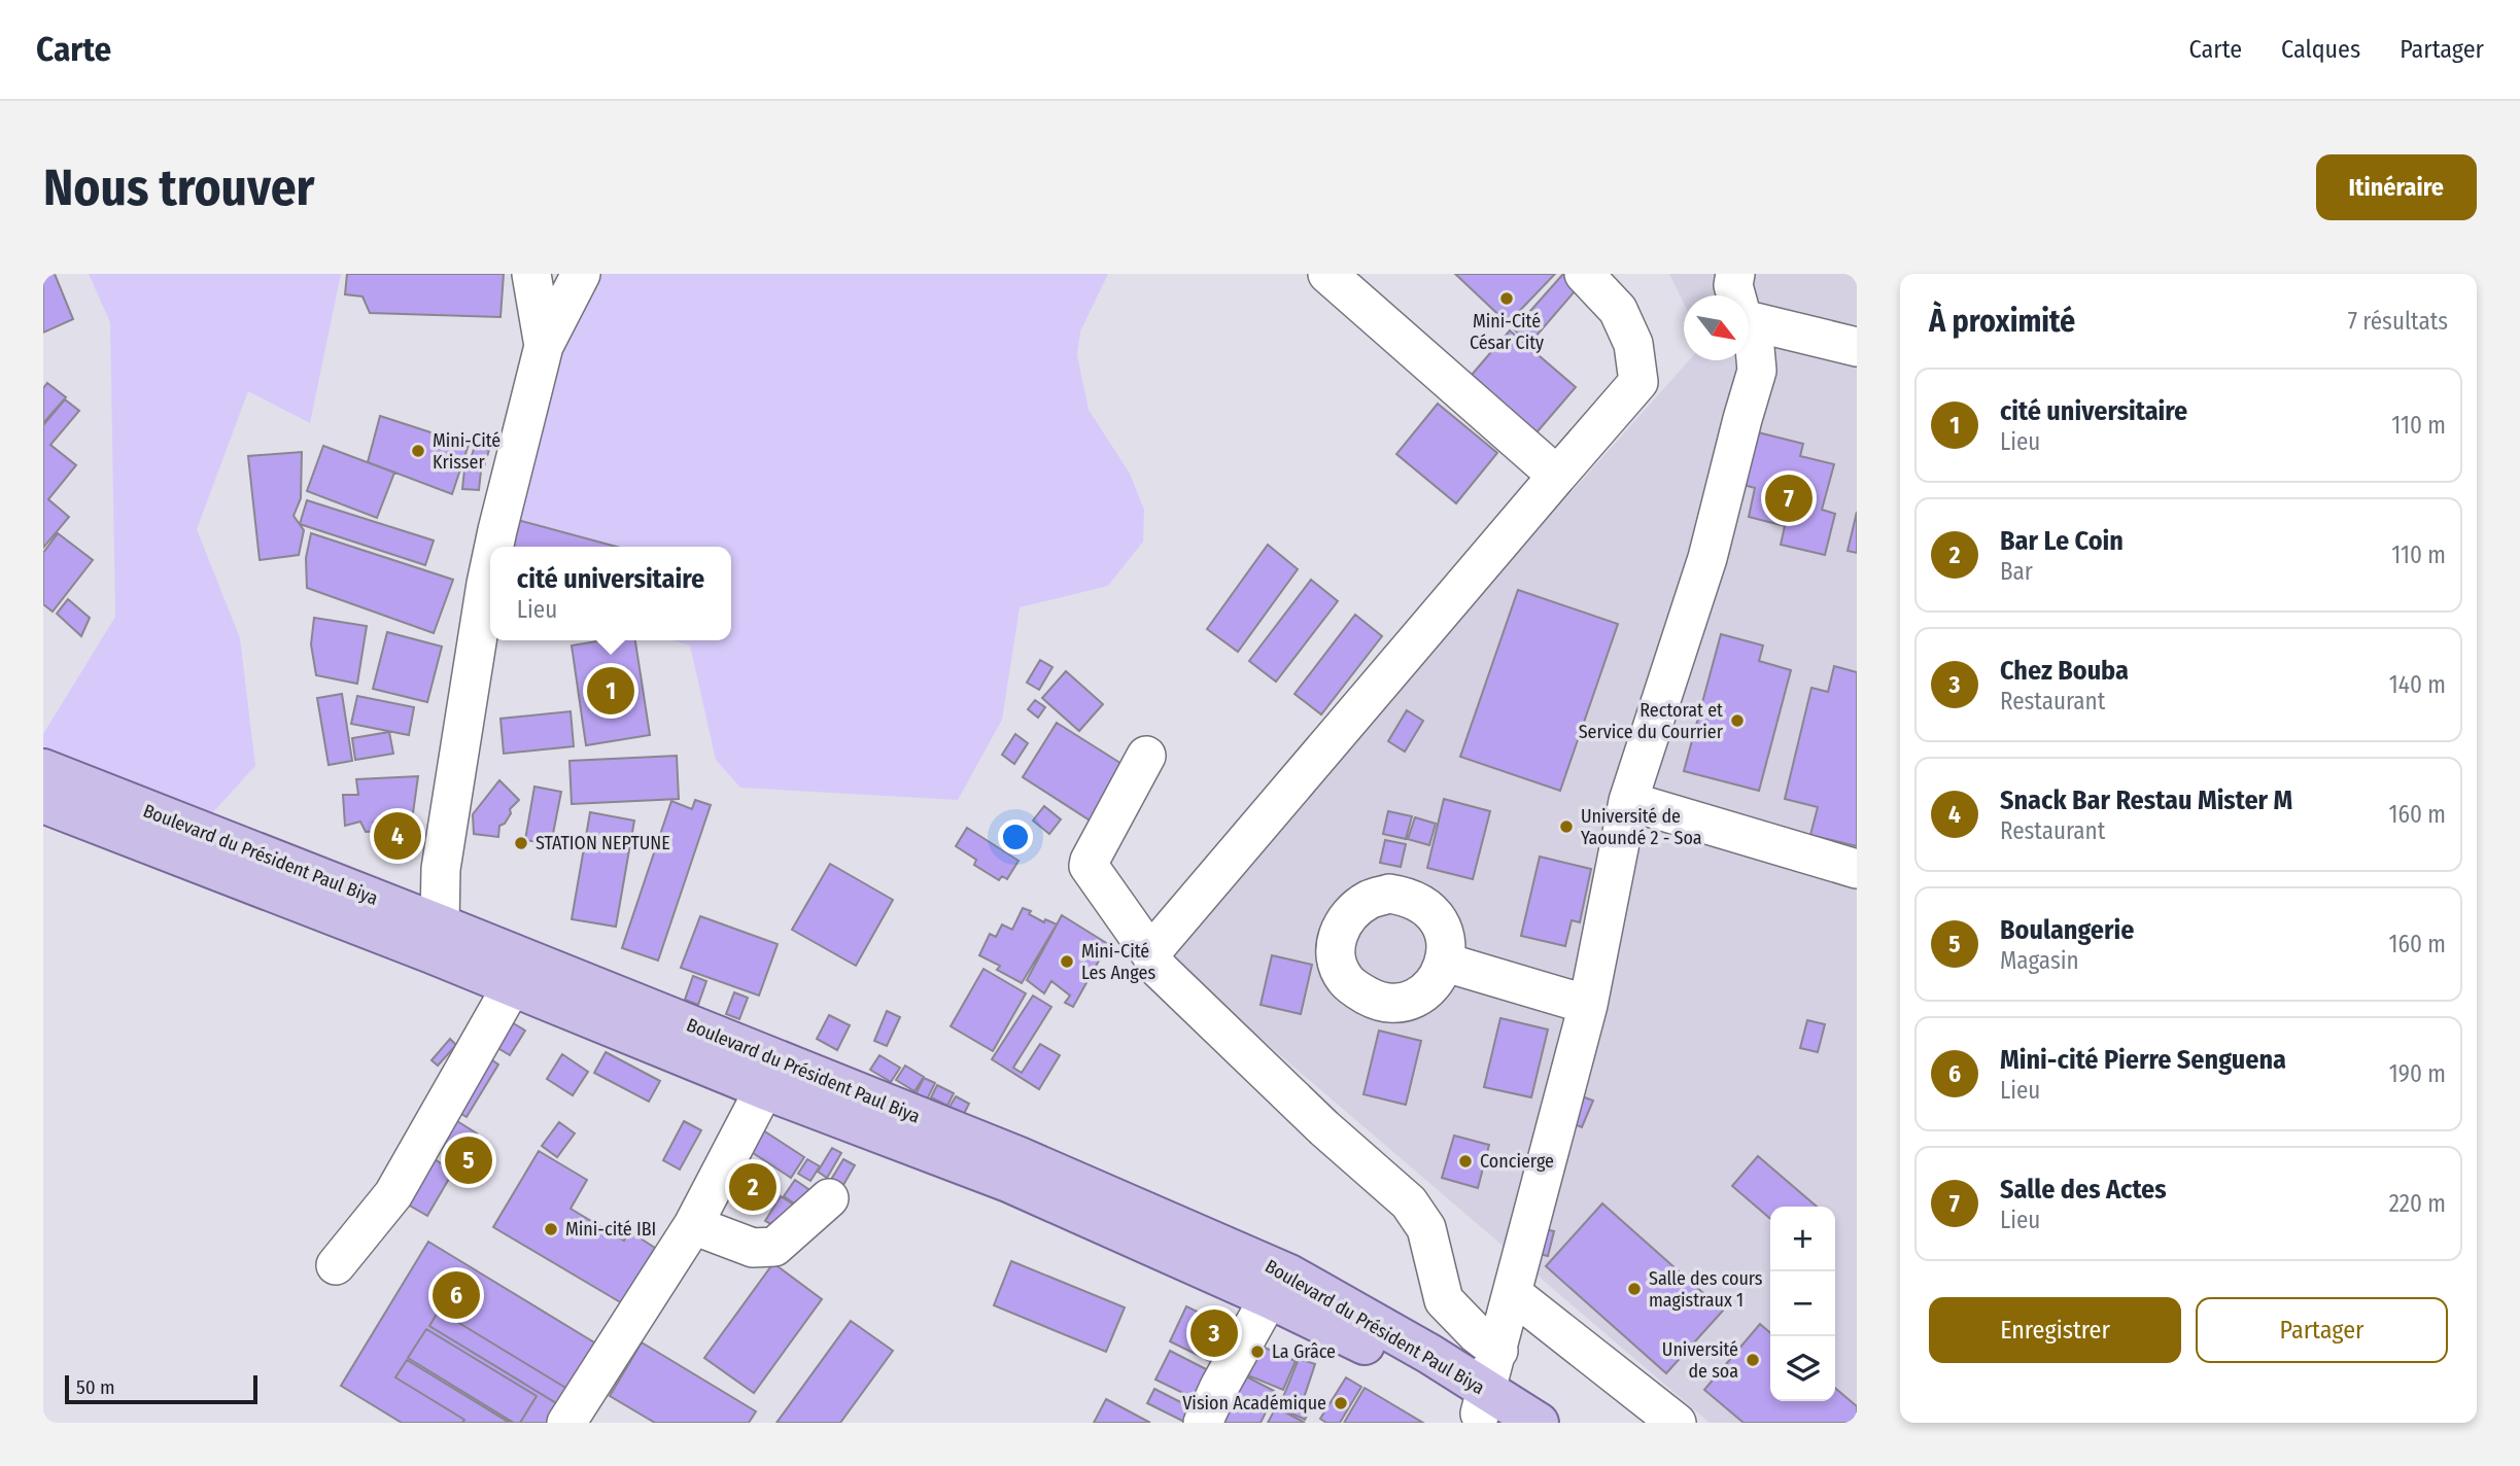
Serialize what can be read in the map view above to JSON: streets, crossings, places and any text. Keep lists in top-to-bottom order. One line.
{"streets":{"main road":["Boulevard du Président Paul Biya"]},"places":["Mini-Cité César City","Mini-Cité Krisser","Rectorat et Service du Courrier","Université de Yaoundé 2 - Soa","STATION NEPTUNE","Mini-Cité Les Anges","Concierge","Mini-cité IBI","Salle des cours magistraux 1","La Grâce","Université de soa","Vision Académique"],"scale_bar":"50 m","north":"bottom right","page":{"header":"Carte","nav":["Carte","Calques","Partager"],"buttons":["Itinéraire",["Enregistrer","Partager"]],"title":"Nous trouver","heading":["À proximité","7 résultats"],"list":[{"mark":"1","name":"cité universitaire","note":"Lieu","value":"110 m"},{"mark":"2","name":"Bar Le Coin","note":"Bar","value":"110 m"},{"mark":"3","name":"Chez Bouba","note":"Restaurant","value":"140 m"},{"mark":"4","name":"Snack Bar Restau Mister M","note":"Restaurant","value":"160 m"},{"mark":"5","name":"Boulangerie","note":"Magasin","value":"160 m"},{"mark":"6","name":"Mini-cité Pierre Senguena","note":"Lieu","value":"190 m"},{"mark":"7","name":"Salle des Actes","note":"Lieu","value":"220 m"}],"pins":["7","1","4","5","2","6","3"],"popup":["cité universitaire","Lieu"],"map_buttons":["+","−"],"scale":"50 m"}}
